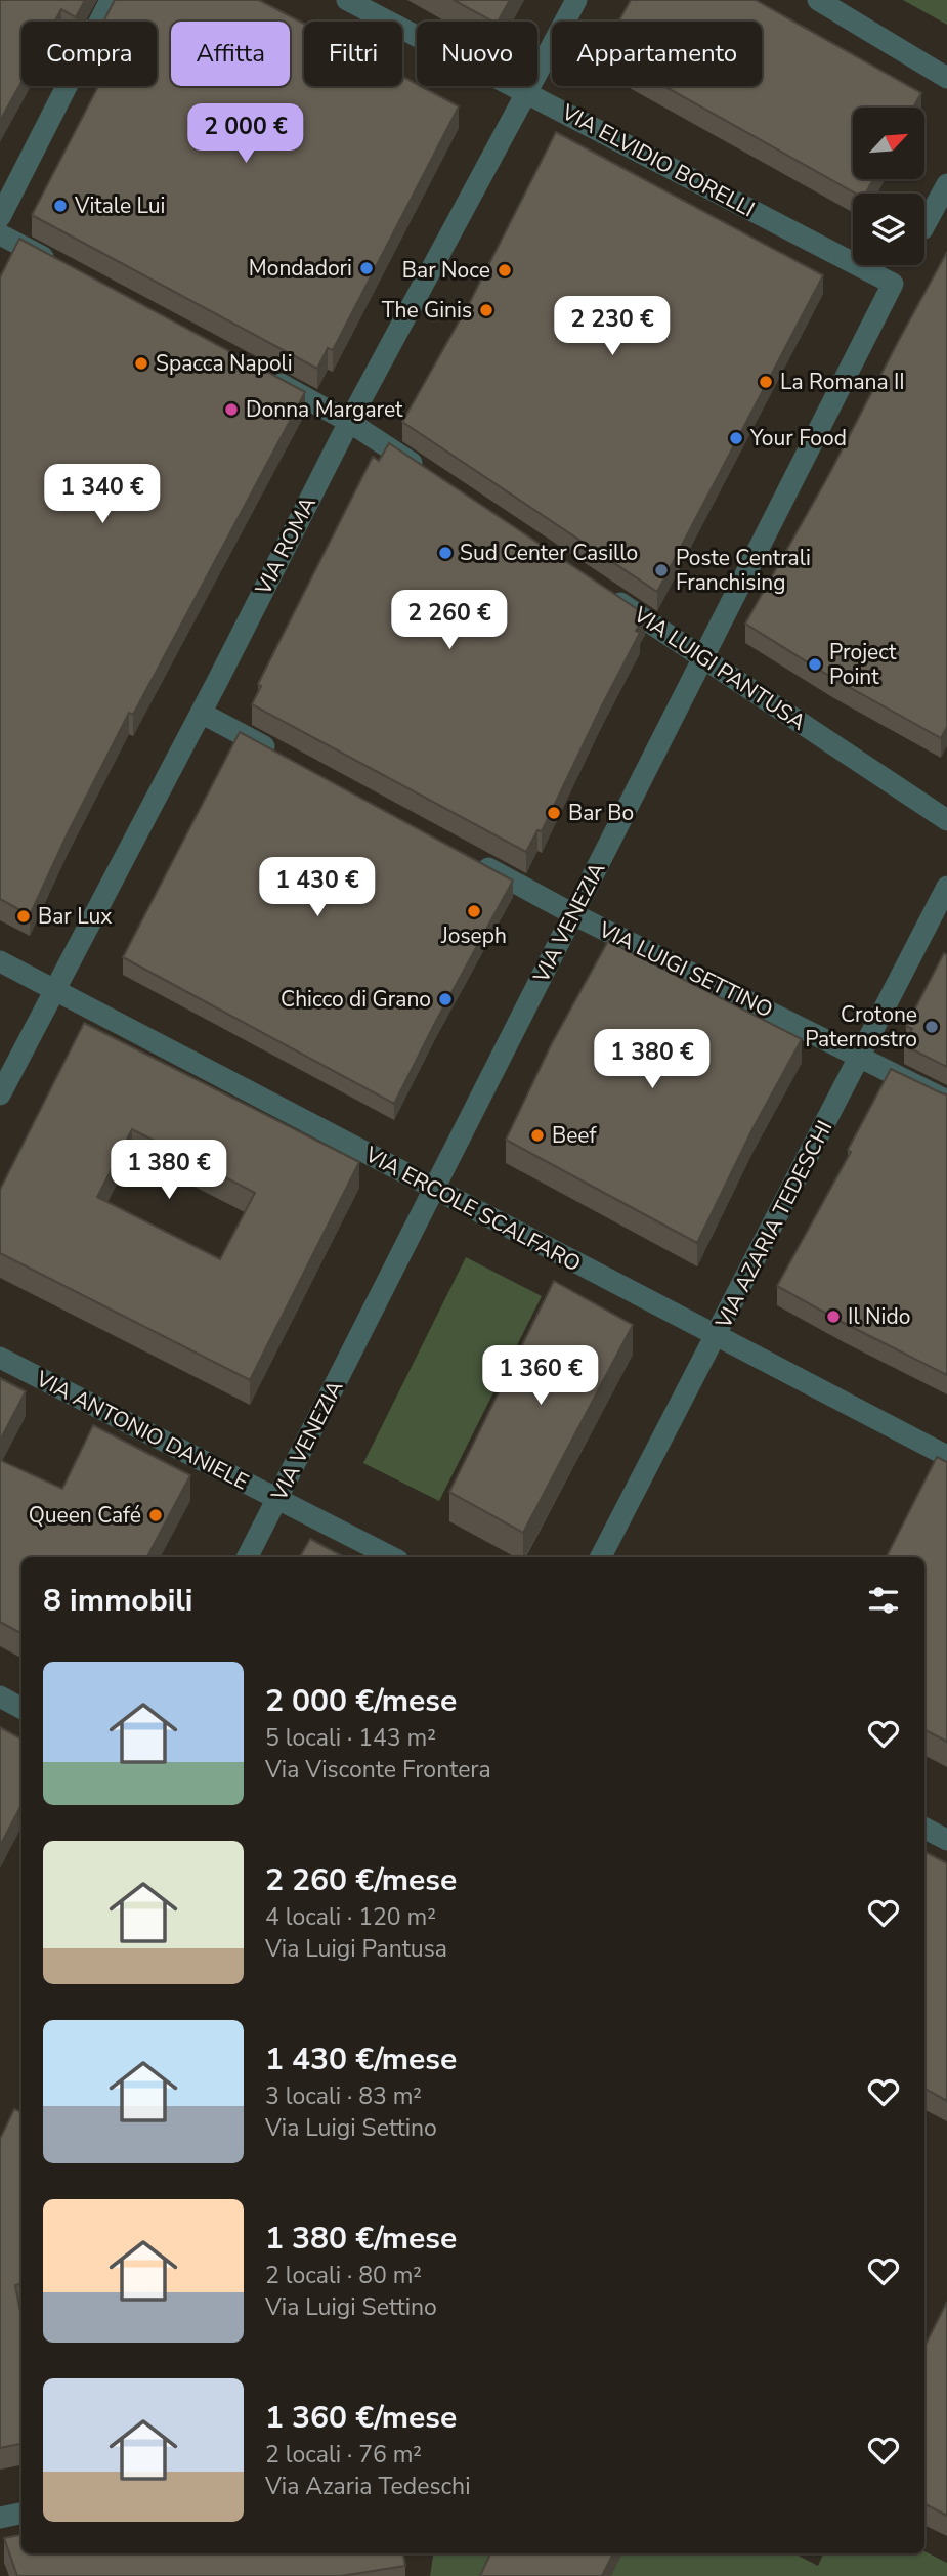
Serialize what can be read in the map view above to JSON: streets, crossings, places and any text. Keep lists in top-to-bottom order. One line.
{"streets":{"street":["VIA ELVIDIO BORELLI","VIA ROMA","VIA LUIGI PANTUSA","VIA VENEZIA","VIA LUIGI SETTINO","VIA ERCOLE SCALFARO","VIA AZARIA TEDESCHI","VIA ANTONIO DANIELE"]},"crossings":[["VIA ELVIDIO BORELLI","VIA ROMA"],["VIA ELVIDIO BORELLI","VIA VENEZIA"],["VIA ROMA","VIA ERCOLE SCALFARO"],["VIA LUIGI PANTUSA","VIA VENEZIA"],["VIA VENEZIA","VIA LUIGI SETTINO"],["VIA VENEZIA","VIA ERCOLE SCALFARO"],["VIA VENEZIA","VIA ANTONIO DANIELE"],["VIA LUIGI SETTINO","VIA AZARIA TEDESCHI"],["VIA ERCOLE SCALFARO","VIA AZARIA TEDESCHI"]],"places":["Vitale Lui","Mondadori","Bar Noce","The Ginis","Spacca Napoli","La Romana II","Donna Margaret","Your Food","Sud Center Casillo","Poste Centrali Franchising","Project Point","Bar Bo","Joseph","Bar Lux","Chicco di Grano","Crotone Paternostro","Beef","Il Nido","Queen Café"],"north":"top right","page":{"chip":["Compra","Affitta","Filtri","Nuovo","Appartamento"],"price":["2 000 €","2 230 €","1 340 €","2 260 €","1 430 €","1 380 €","1 380 €","1 360 €"],"heading":"8 immobili","list":[{"name":"2 000 €/mese","note":"5 locali · 143 m² · Via Visconte Frontera"},{"name":"2 260 €/mese","note":"4 locali · 120 m² · Via Luigi Pantusa"},{"name":"1 430 €/mese","note":"3 locali · 83 m² · Via Luigi Settino"},{"name":"1 380 €/mese","note":"2 locali · 80 m² · Via Luigi Settino"},{"name":"1 360 €/mese","note":"2 locali · 76 m² · Via Azaria Tedeschi"}]}}
